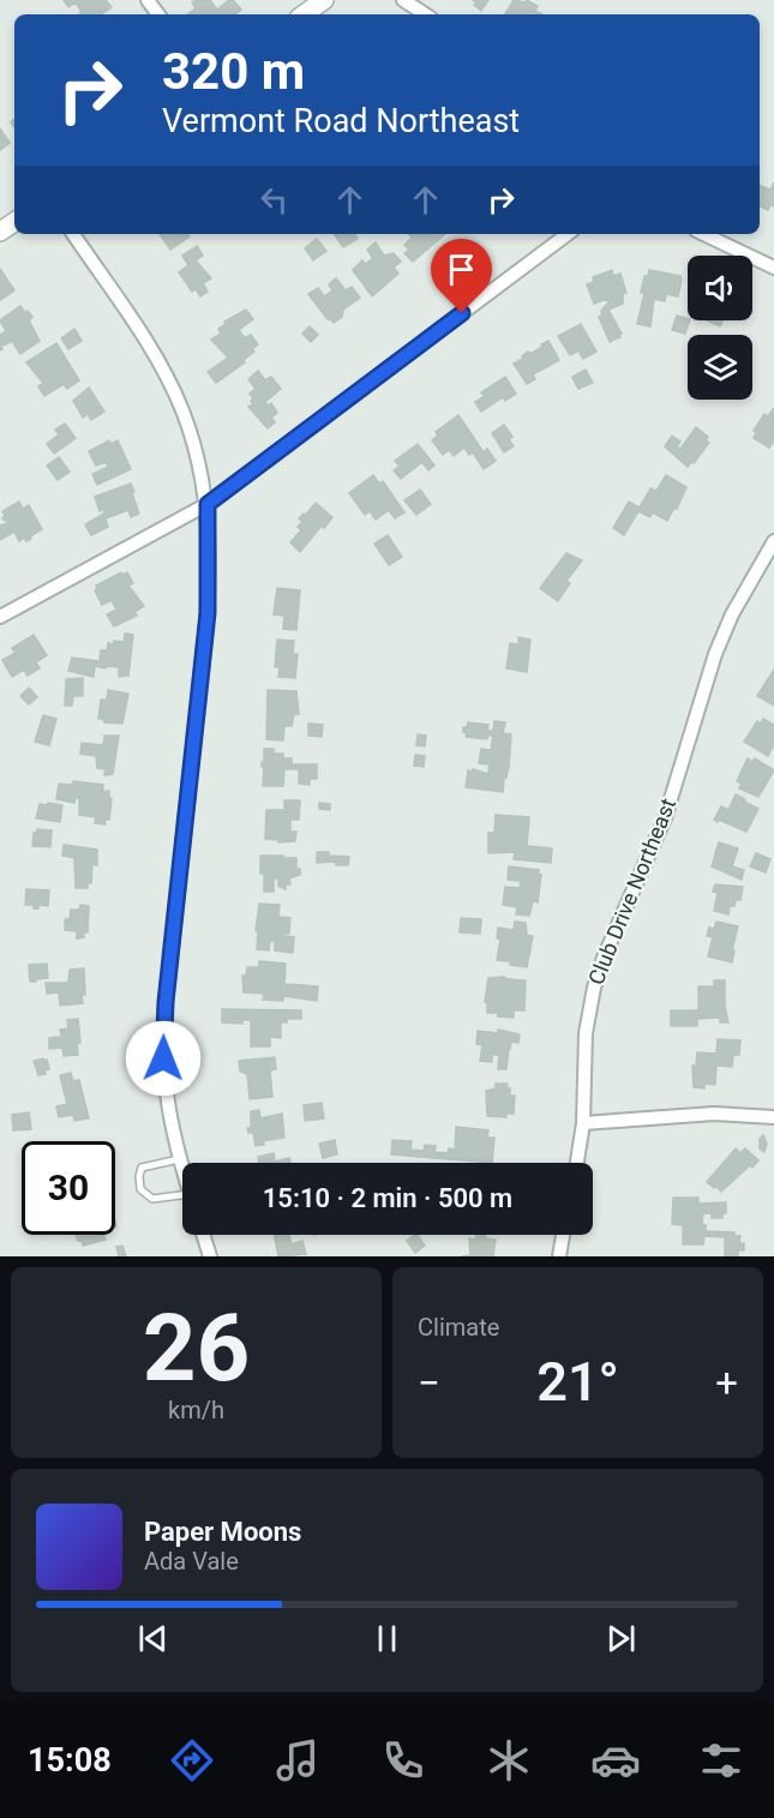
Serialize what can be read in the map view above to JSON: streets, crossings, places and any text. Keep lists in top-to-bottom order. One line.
{"streets":{"street":["Club Drive Northeast"]},"page":{"turn":["320 m","Vermont Road Northeast"],"limit":"30","trip":"15:10 · 2 min · 500 m","tile":[["26","km/h"],"Climate"],"heat":["−","21°","+"],"song":["Paper Moons","Ada Vale"],"tabs":"15:08"}}
